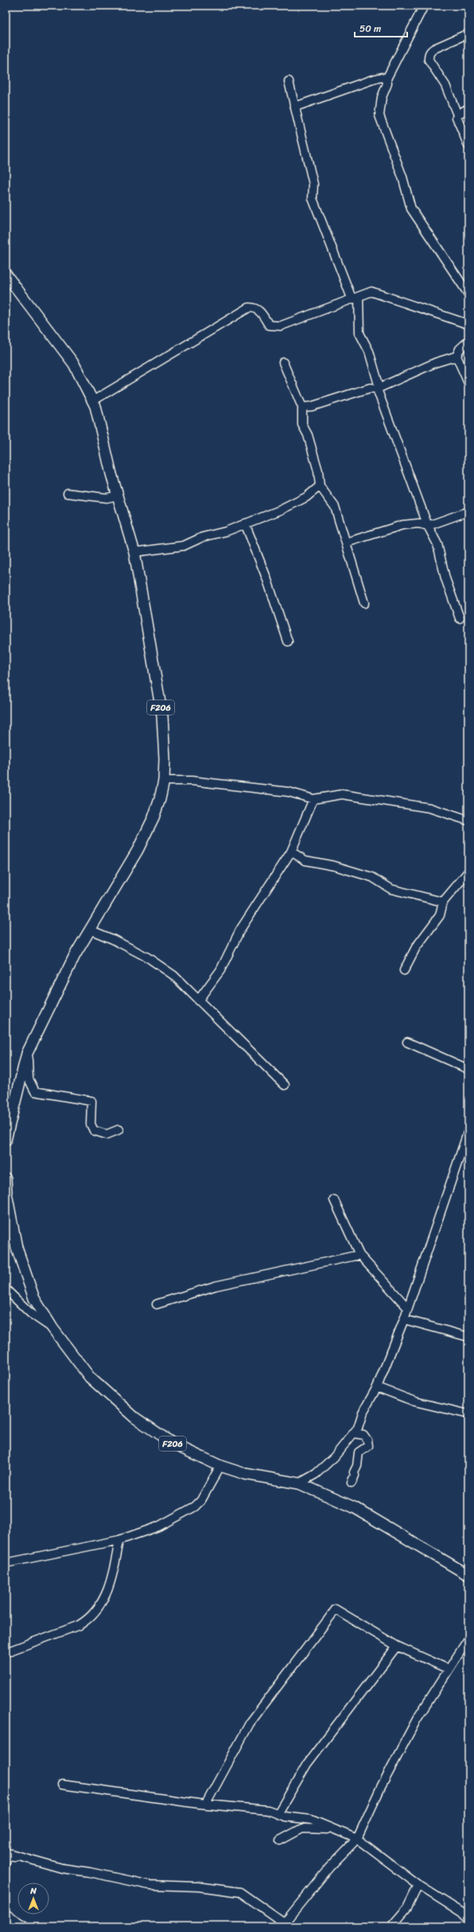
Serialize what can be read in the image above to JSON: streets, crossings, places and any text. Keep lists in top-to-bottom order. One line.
{"streets":{"main road":["F206"]},"scale_bar":"50 m","north":"top"}
